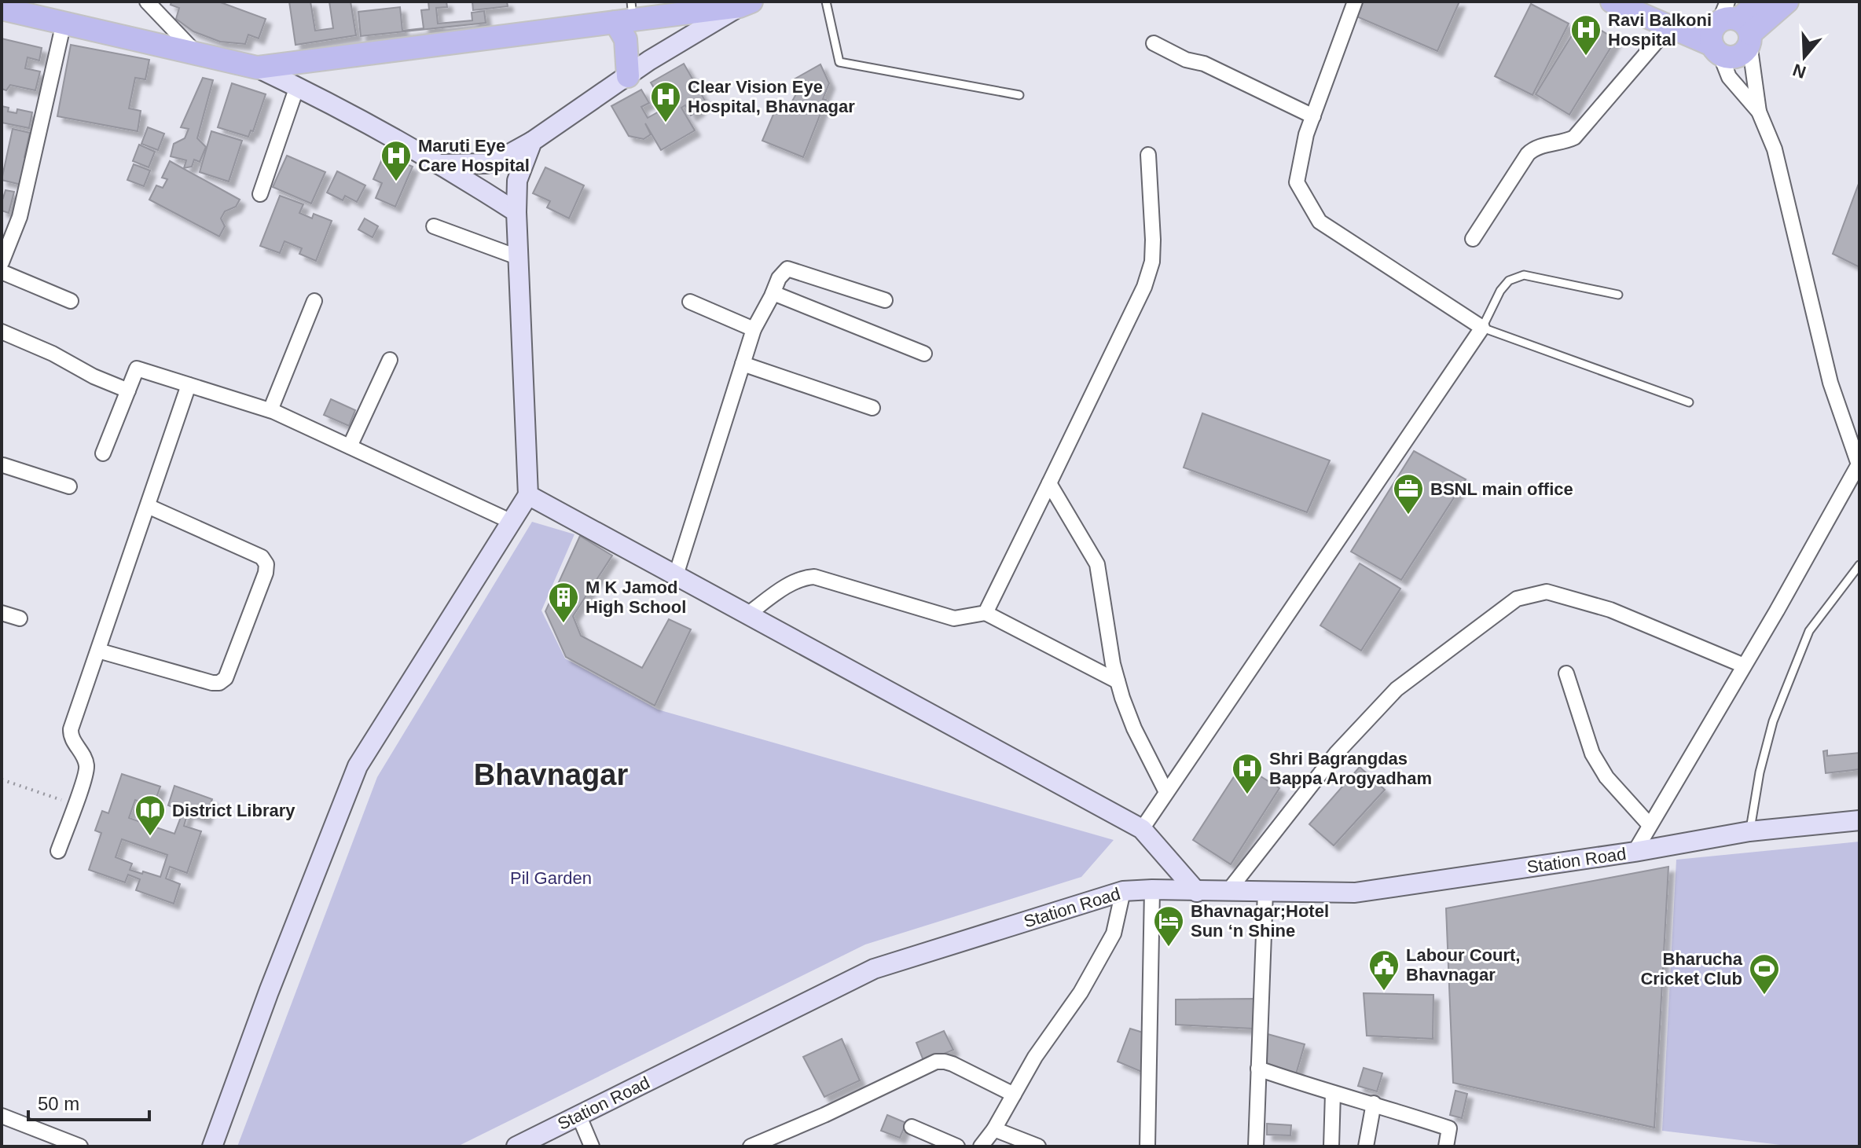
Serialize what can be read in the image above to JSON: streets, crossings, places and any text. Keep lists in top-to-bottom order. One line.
{"streets":{"main road":["Station Road"]},"districts":["Bhavnagar"],"parks":["Pil Garden"],"places":{"hospital":["Ravi Balkoni Hospital","Clear Vision Eye Hospital, Bhavnagar","Maruti Eye Care Hospital","Shri Bagrangdas Bappa Arogyadham"],"office":["BSNL main office"],"building":["M K Jamod High School"],"library":["District Library"],"hotel":["Bhavnagar;Hotel Sun ‘n Shine"],"public building":["Labour Court, Bhavnagar"],"sports":["Bharucha Cricket Club"]},"scale_bar":"50 m","north":"bottom"}
